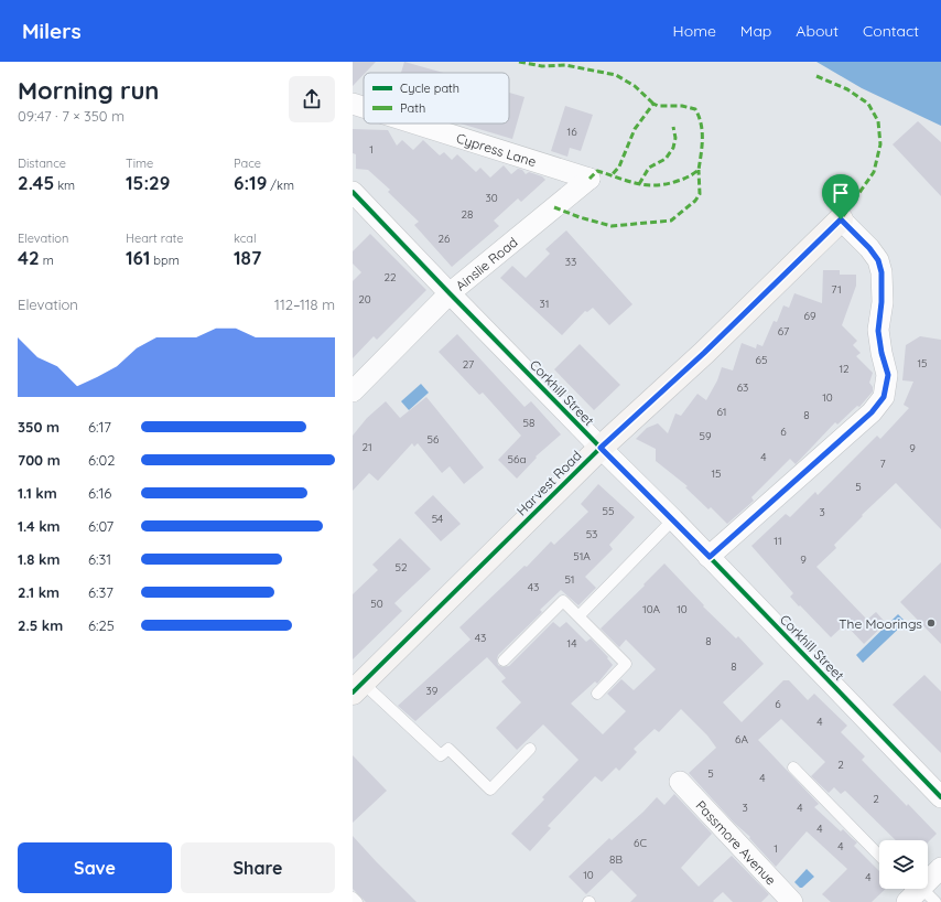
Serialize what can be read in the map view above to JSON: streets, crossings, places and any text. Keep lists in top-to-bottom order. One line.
{"streets":{"street":["Cypress Lane","Ainslie Road","Corkhill Street","Harvest Road","Passmore Avenue"]},"crossings":[["Cypress Lane","Ainslie Road"],["Ainslie Road","Corkhill Street"],["Corkhill Street","Harvest Road"]],"places":["The Moorings"],"house_numbers":["16","1","30","28","26","33","22","71","20","31","69","67","65","15","27","12","63","10","61","8","58","6","59","56","21","9","4","56a","7","15","5","55","3","54","53","11","51A","9","52","51","43","50","10A","10","43","8","14","8","39","6","4","6A","2","5","4","2","3","4","4","6C","4","1","8B","10","4"],"legend":["Cycle path","Path"],"page":{"header":"Milers","nav":["Home","Map","About","Contact"],"heading":["Morning run","09:47 · 7 × 350 m"],"stats":[["Distance","2.45 km"],["Time","15:29"],["Pace","6:19 /km"],["Elevation","42 m"],["Heart rate","161 bpm"],["kcal","187"]],"chart":["Elevation","112–118 m"],"list":[{"name":"350 m","note":"6:17"},{"name":"700 m","note":"6:02"},{"name":"1.1 km","note":"6:16"},{"name":"1.4 km","note":"6:07"},{"name":"1.8 km","note":"6:31"},{"name":"2.1 km","note":"6:37"},{"name":"2.5 km","note":"6:25"}],"buttons":["Save","Share"]}}
